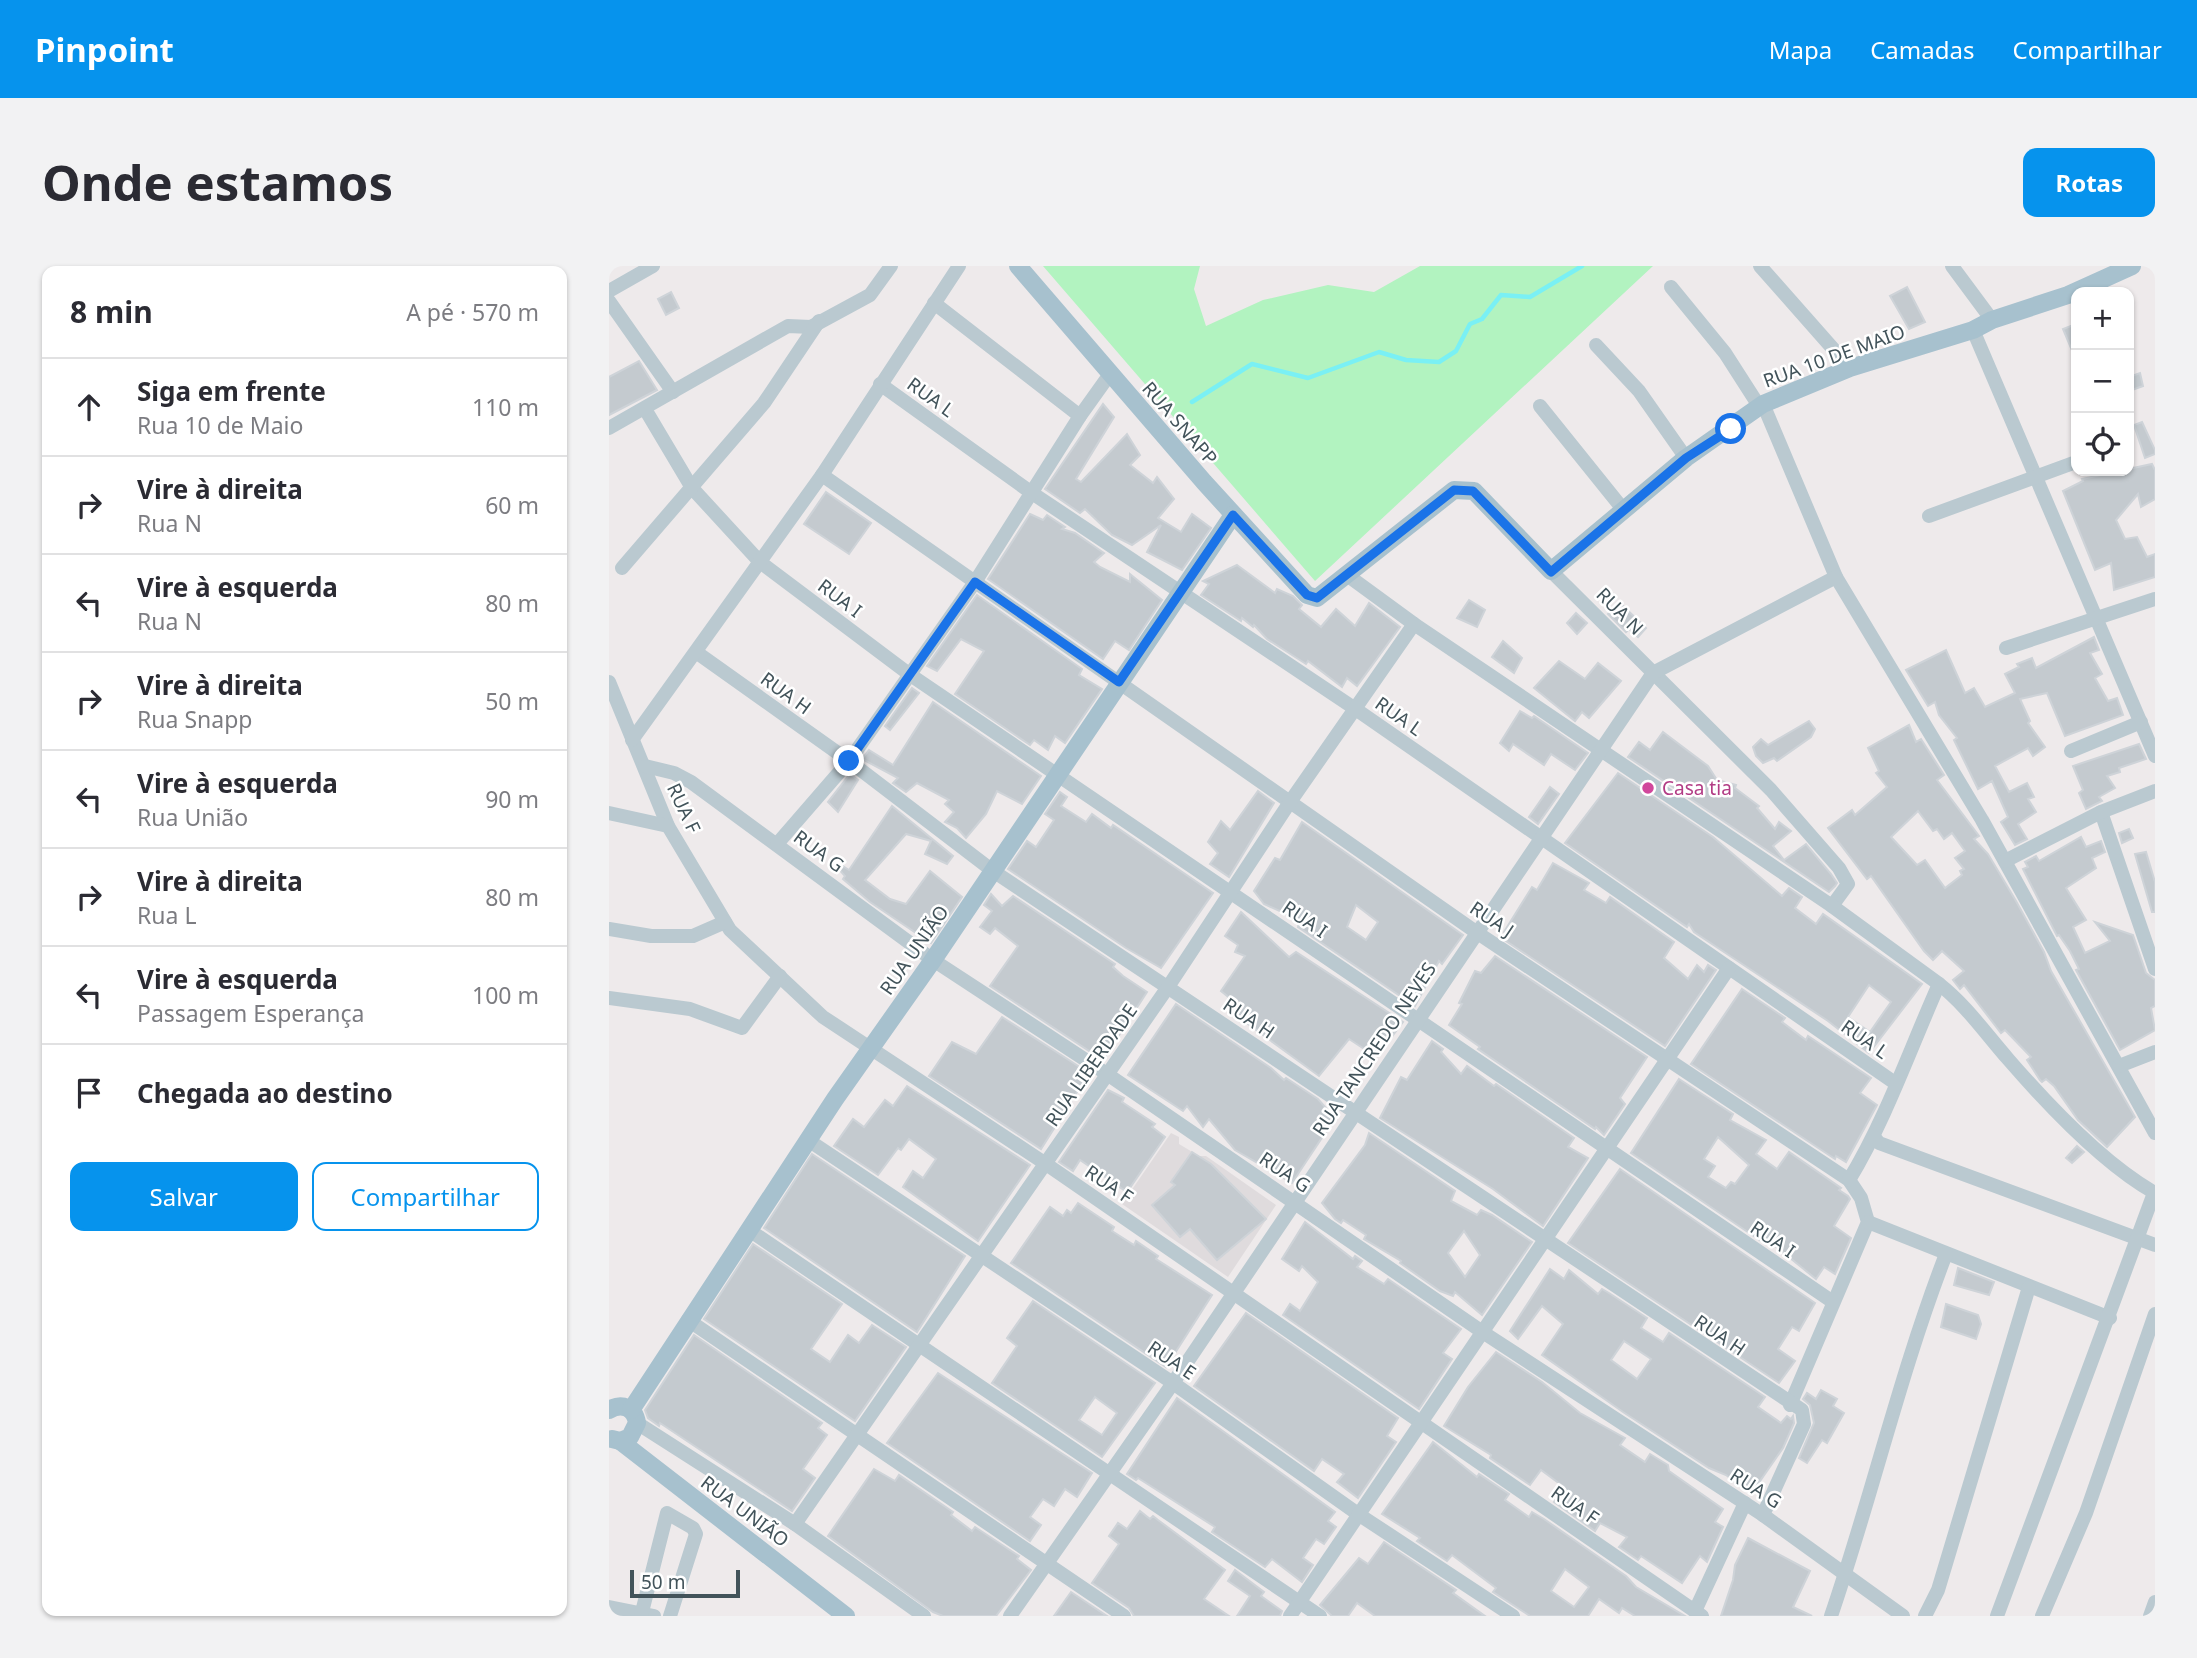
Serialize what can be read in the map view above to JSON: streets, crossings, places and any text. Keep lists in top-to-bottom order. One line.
{"streets":{"main road":["RUA 10 DE MAIO","RUA SNAPP","RUA N","RUA UNIÃO"],"street":["RUA L","RUA I","RUA H","RUA F","RUA G","RUA J","RUA TANCREDO NEVES","RUA LIBERDADE","RUA E"]},"crossings":[["RUA 10 DE MAIO","RUA N"],["RUA L","RUA UNIÃO"],["RUA L","RUA TANCREDO NEVES"],["RUA L","RUA LIBERDADE"],["RUA SNAPP","RUA N"],["RUA SNAPP","RUA UNIÃO"],["RUA I","RUA UNIÃO"],["RUA I","RUA TANCREDO NEVES"],["RUA I","RUA LIBERDADE"],["RUA N","RUA TANCREDO NEVES"],["RUA H","RUA UNIÃO"],["RUA H","RUA TANCREDO NEVES"],["RUA H","RUA LIBERDADE"],["RUA F","RUA G"],["RUA F","RUA UNIÃO"],["RUA F","RUA TANCREDO NEVES"],["RUA F","RUA LIBERDADE"],["RUA G","RUA UNIÃO"],["RUA G","RUA TANCREDO NEVES"],["RUA G","RUA LIBERDADE"],["RUA J","RUA UNIÃO"],["RUA J","RUA TANCREDO NEVES"],["RUA J","RUA LIBERDADE"],["RUA UNIÃO","RUA E"],["RUA TANCREDO NEVES","RUA E"],["RUA LIBERDADE","RUA E"]],"places":["Casa tia"],"scale_bar":"50 m","page":{"header":"Pinpoint","nav":["Mapa","Camadas","Compartilhar"],"buttons":["Rotas",["Salvar","Compartilhar"]],"title":"Onde estamos","heading":["8 min","A pé · 570 m"],"map_buttons":["+","−"],"list":[["Siga em frente","Rua 10 de Maio","110 m"],["Vire à direita","Rua N","60 m"],["Vire à esquerda","Rua N","80 m"],["Vire à direita","Rua Snapp","50 m"],["Vire à esquerda","Rua União","90 m"],["Vire à direita","Rua L","80 m"],["Vire à esquerda","Passagem Esperança","100 m"],"Chegada ao destino"],"scale":"50 m"}}
